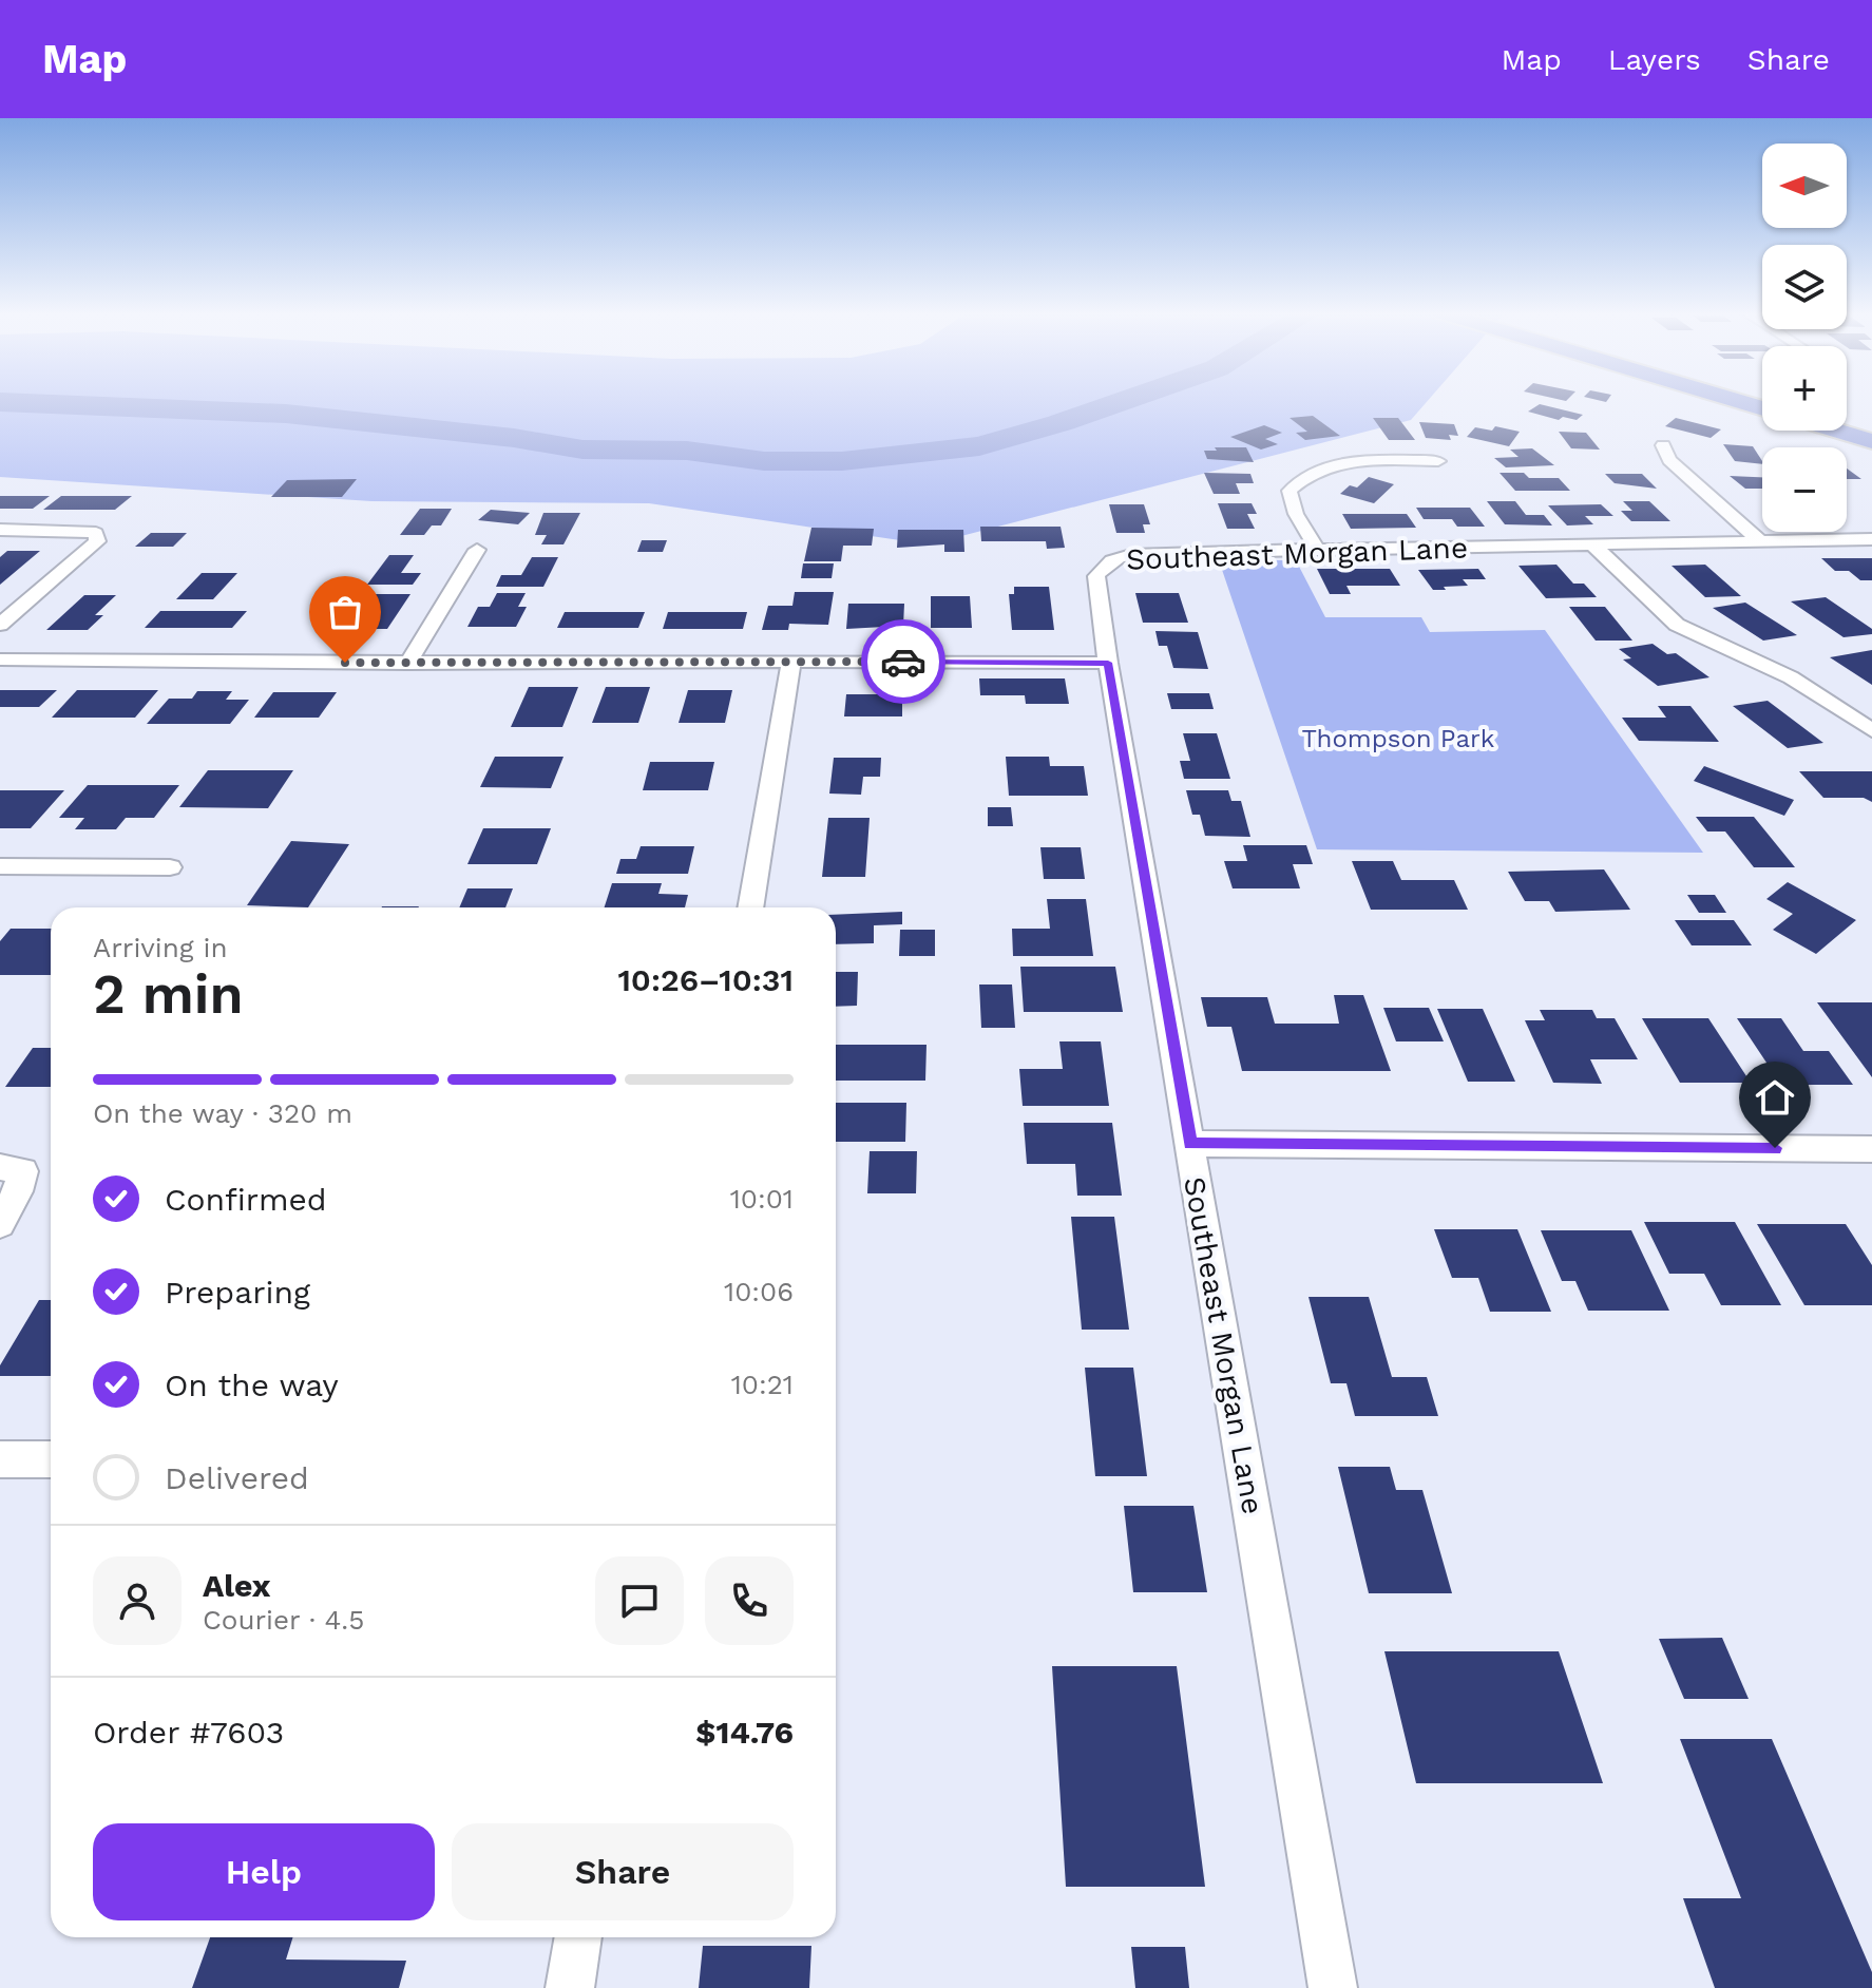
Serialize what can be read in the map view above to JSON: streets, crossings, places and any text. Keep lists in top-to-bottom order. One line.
{"streets":{"street":["Southeast Morgan Lane"]},"parks":["Thompson Park"],"north":"left","page":{"header":"Map","nav":["Map","Layers","Share"],"map_buttons":["+","−"],"heading":["2 min","Arriving in","10:26–10:31"],"panel":["Alex","Courier · 4.5","Order #7603","$14.76"],"bar":"On the way · 320 m","list":[["Confirmed","10:01"],["Preparing","10:06"],["On the way","10:21"],"Delivered"],"buttons":["Help","Share"]}}
